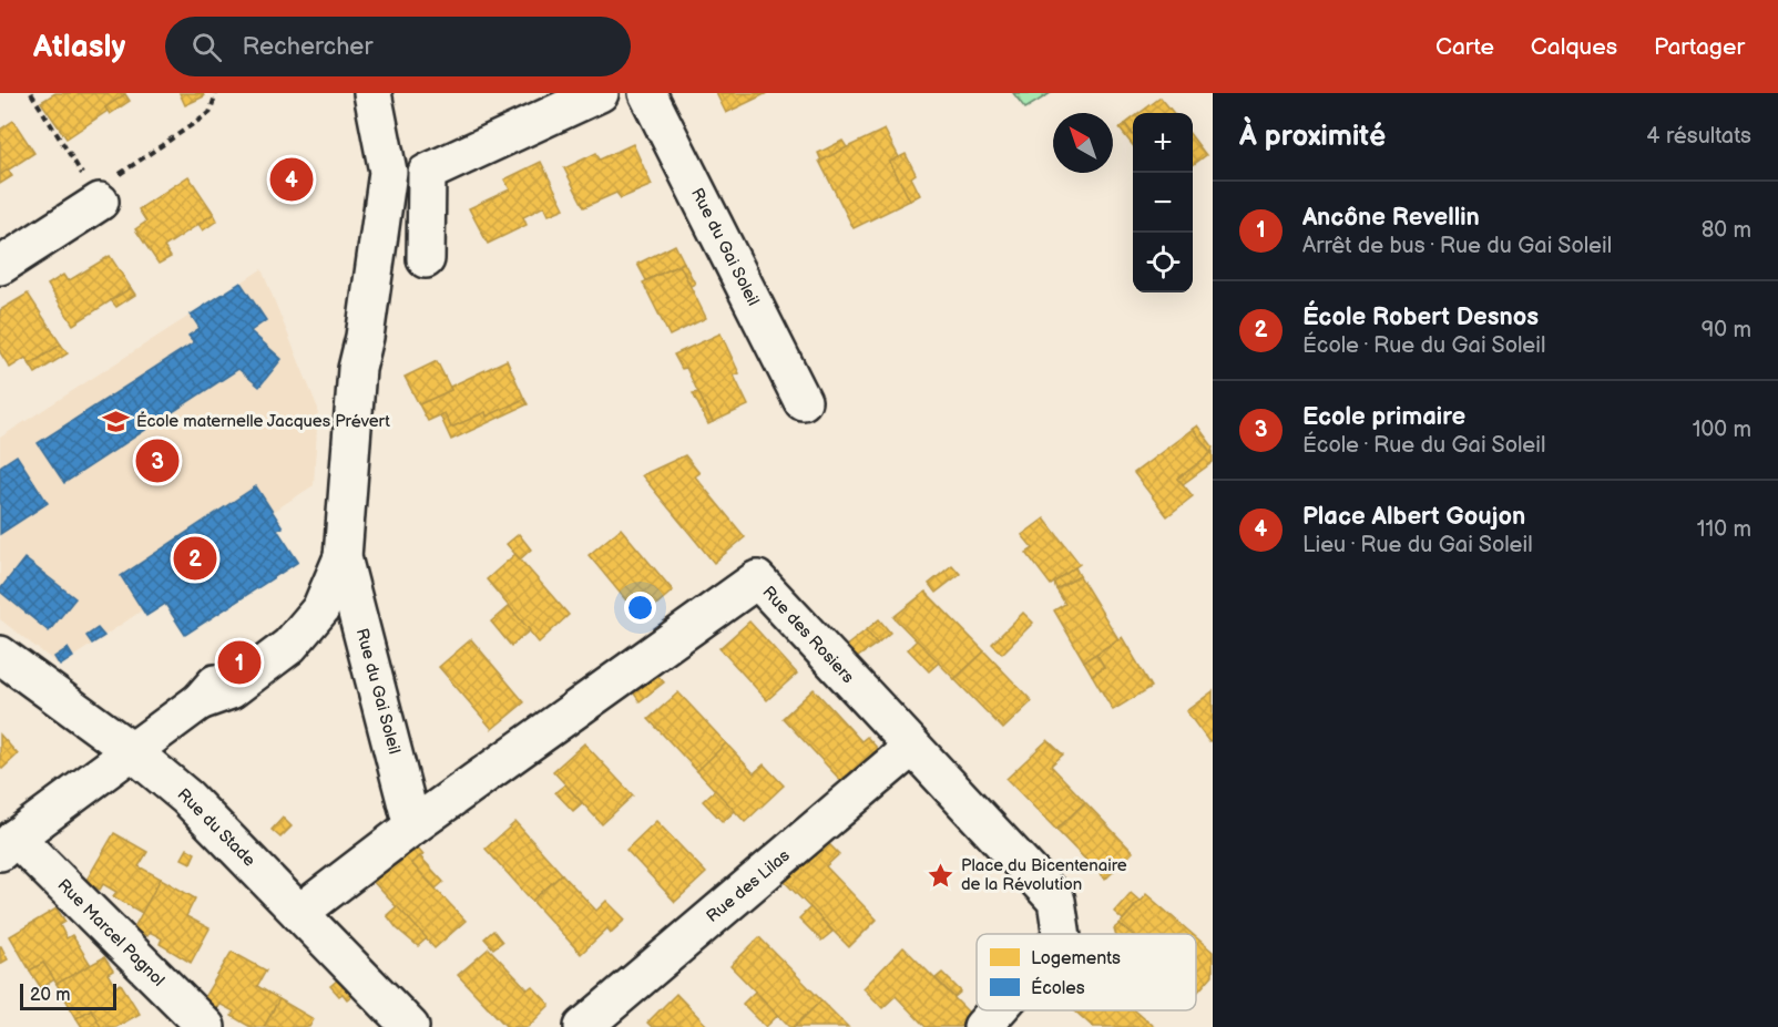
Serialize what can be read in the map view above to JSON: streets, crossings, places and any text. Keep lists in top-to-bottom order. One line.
{"streets":{"street":["Rue du Gai Soleil","Rue des Rosiers","Rue du Stade","Rue des Lilas","Rue Marcel Pagnol"]},"crossings":[["Rue du Gai Soleil","Rue des Rosiers"],["Rue des Rosiers","Rue du Stade"],["Rue des Rosiers","Rue des Lilas"]],"places":{"school or university":["École maternelle Jacques Prévert"],"place":["Place du Bicentenaire de la Révolution"]},"legend":["Logements","Écoles"],"scale_bar":"20 m","north":"top left","page":{"header":"Atlasly","search":"Rechercher","nav":["Carte","Calques","Partager"],"heading":["À proximité","4 résultats"],"map_buttons":["+","−"],"pins":["4","3","2","1"],"list":[{"mark":"1","name":"Ancône Revellin","note":"Arrêt de bus · Rue du Gai Soleil","value":"80 m"},{"mark":"2","name":"École Robert Desnos","note":"École · Rue du Gai Soleil","value":"90 m"},{"mark":"3","name":"Ecole primaire","note":"École · Rue du Gai Soleil","value":"100 m"},{"mark":"4","name":"Place Albert Goujon","note":"Lieu · Rue du Gai Soleil","value":"110 m"}],"scale":"20 m"}}
